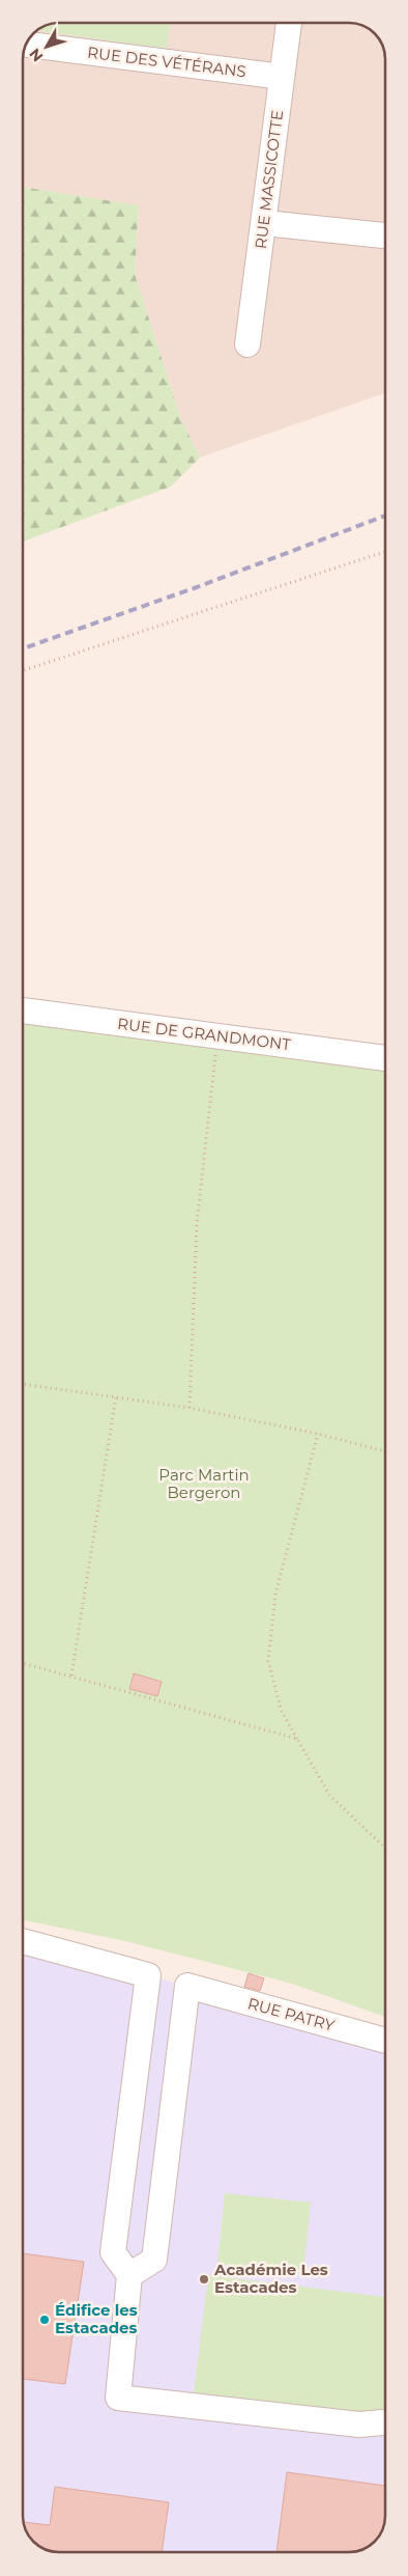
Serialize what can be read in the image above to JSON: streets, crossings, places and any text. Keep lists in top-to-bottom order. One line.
{"streets":{"street":["RUE DES VÉTÉRANS","RUE MASSICOTTE","RUE DE GRANDMONT","RUE PATRY"]},"crossings":[["RUE DES VÉTÉRANS","RUE MASSICOTTE"]],"parks":["Parc Martin Bergeron"],"places":["Académie Les Estacades","Édifice les Estacades"],"north":"bottom left"}
